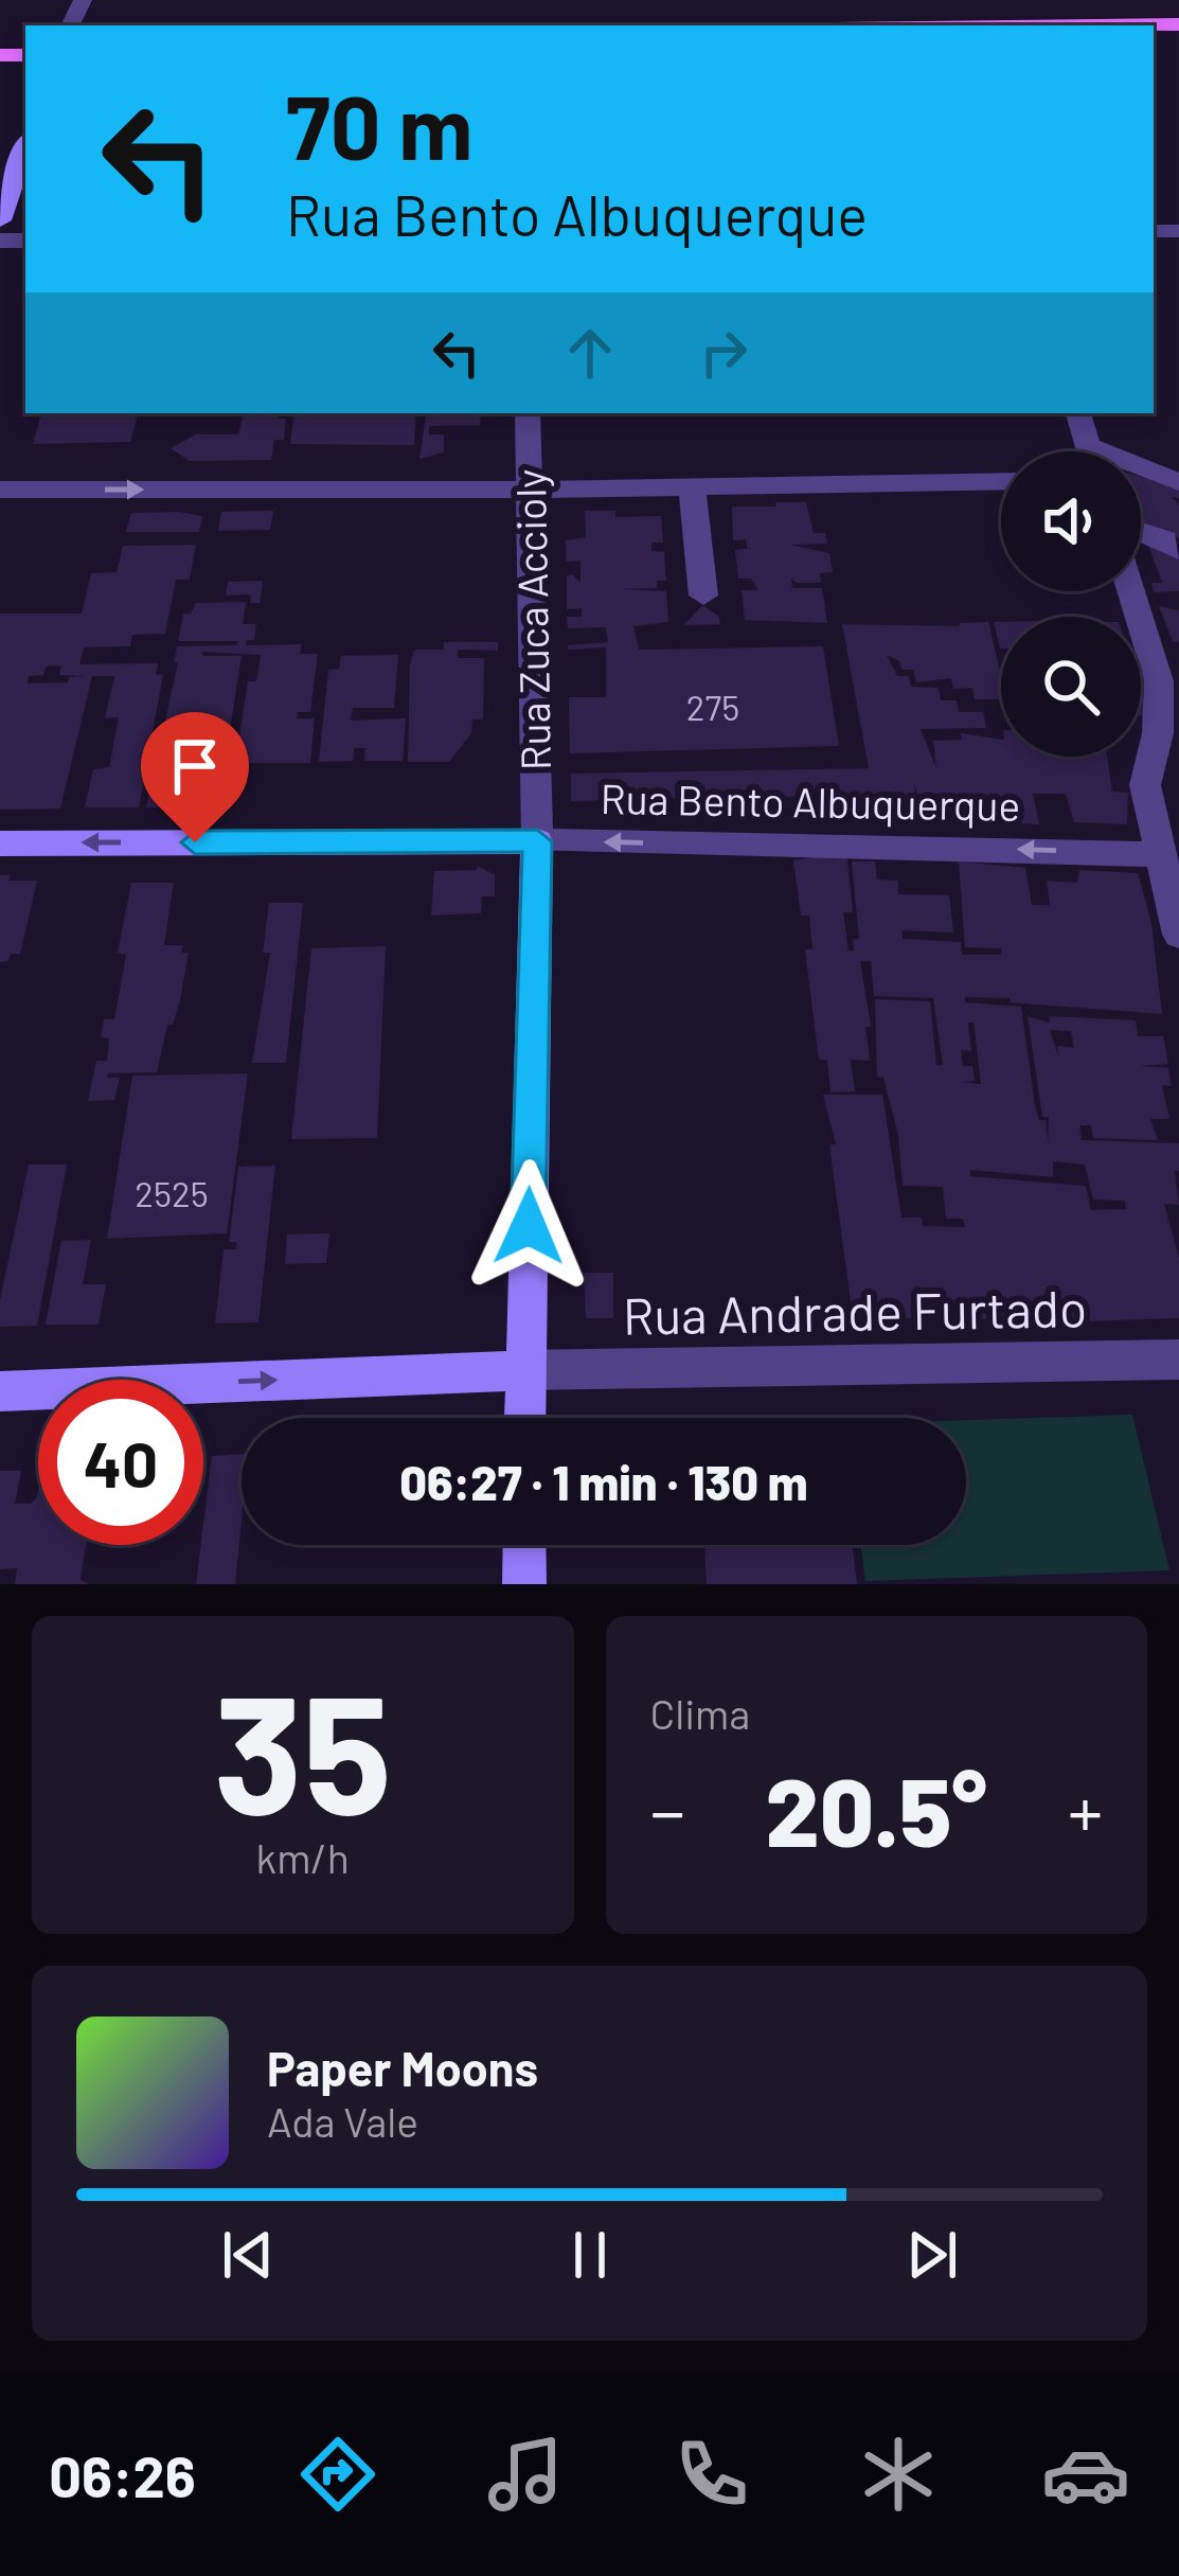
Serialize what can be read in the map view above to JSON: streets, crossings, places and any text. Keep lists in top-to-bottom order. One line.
{"streets":{"street":["Rua Zuca Accioly","Rua Bento Albuquerque","Rua Andrade Furtado"]},"crossings":[["Rua Zuca Accioly","Rua Bento Albuquerque"],["Rua Zuca Accioly","Rua Andrade Furtado"]],"one_way":["Rua Bento Albuquerque","Rua Andrade Furtado"],"house_numbers":["275","2525"],"page":{"turn":["70 m","Rua Bento Albuquerque"],"limit":"40","trip":"06:27 · 1 min · 130 m","tile":[["35","km/h"],"Clima"],"heat":["−","20.5°","+"],"song":["Paper Moons","Ada Vale"],"tabs":"06:26"}}
